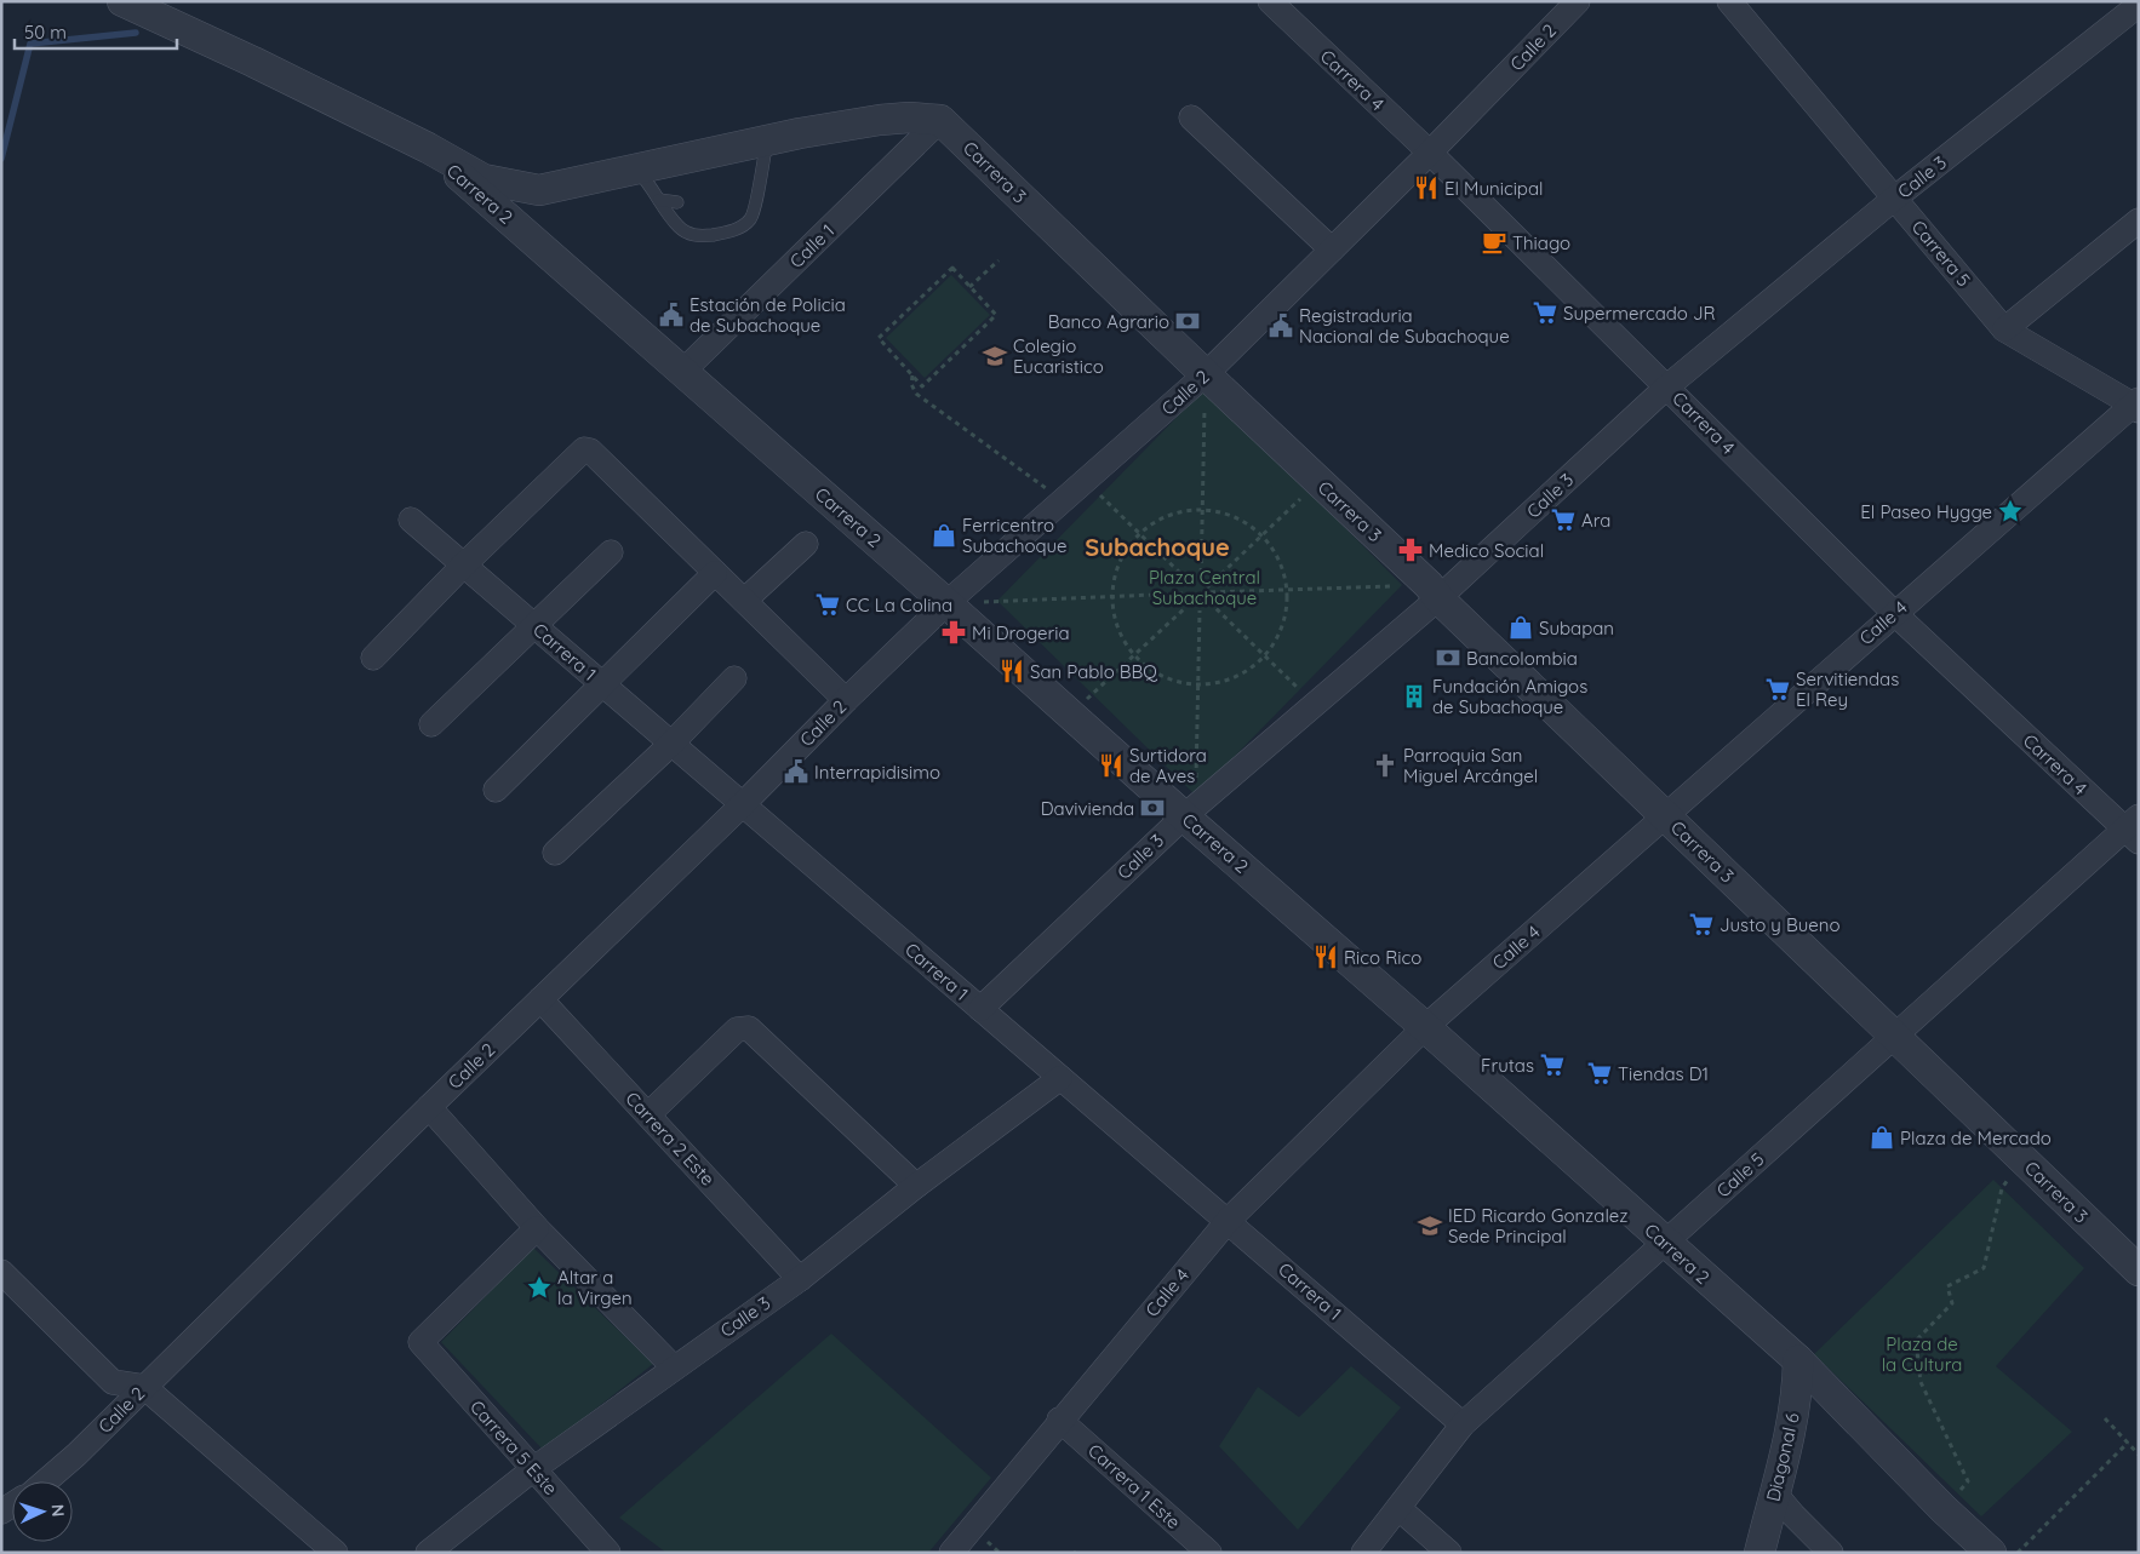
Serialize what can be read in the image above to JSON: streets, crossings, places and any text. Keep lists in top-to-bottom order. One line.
{"streets":{"street":["Calle 2","Carrera 4","Carrera 3","Calle 3","Carrera 2","Calle 1","Carrera 5","Calle 4","Carrera 1","Carrera 2 Este","Calle 5","Carrera 5 Este","Diagonal 6","Carrera 1 Este"]},"crossings":[["Calle 2","Carrera 4"],["Calle 2","Carrera 3"],["Calle 2","Carrera 2"],["Calle 2","Carrera 1"],["Calle 2","Carrera 2 Este"],["Carrera 4","Calle 3"],["Carrera 4","Calle 4"],["Carrera 4","Calle 5"],["Carrera 3","Calle 3"],["Carrera 3","Calle 1"],["Carrera 3","Calle 4"],["Carrera 3","Calle 5"],["Calle 3","Carrera 2"],["Calle 3","Carrera 5"],["Calle 3","Carrera 1"],["Calle 3","Carrera 2 Este"],["Calle 3","Carrera 5 Este"],["Carrera 2","Calle 1"],["Carrera 2","Calle 4"],["Carrera 2","Calle 5"],["Carrera 2","Diagonal 6"],["Carrera 5","Calle 4"],["Calle 4","Carrera 1"],["Calle 4","Carrera 1 Este"],["Carrera 1","Calle 5"]],"districts":["Subachoque"],"parks":["Plaza Central Subachoque","Plaza de la Cultura"],"places":{"restaurant":["El Municipal","San Pablo BBQ","Surtidora de Aves","Rico Rico"],"cafe":["Thiago"],"supermarket":["Supermercado JR","Ara","CC La Colina","Servitiendas El Rey","Justo y Bueno","Frutas","Tiendas D1"],"public building":["Estación de Policia de Subachoque","Registraduria Nacional de Subachoque","Interrapidisimo"],"bank":["Banco Agrario","Bancolombia","Davivienda"],"school or university":["Colegio Eucaristico","IED Ricardo Gonzalez Sede Principal"],"place":["El Paseo Hygge","Altar a la Virgen"],"shop":["Ferricentro Subachoque","Subapan","Plaza de Mercado"],"pharmacy":["Medico Social","Mi Drogeria"],"building":["Fundación Amigos de Subachoque"],"church":["Parroquia San Miguel Arcángel"]},"scale_bar":"50 m","north":"right"}
